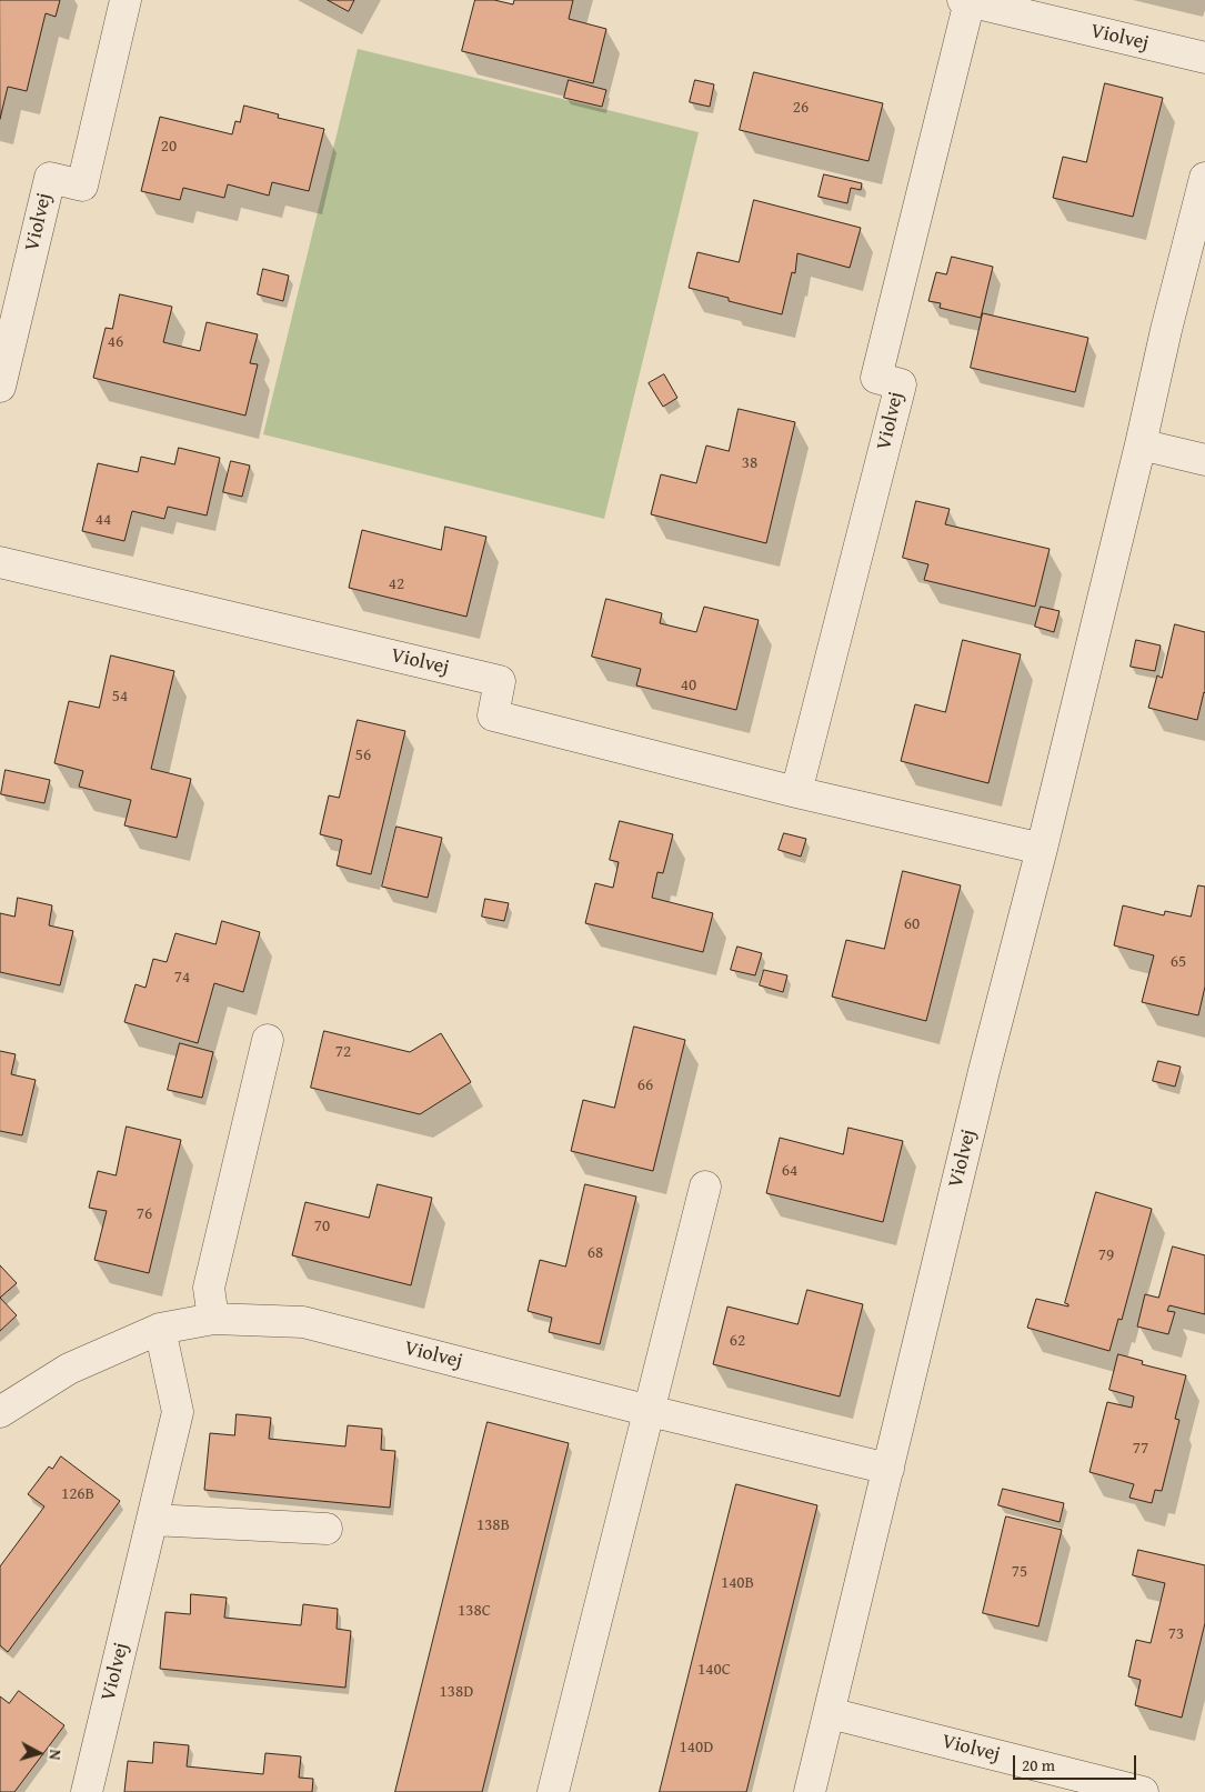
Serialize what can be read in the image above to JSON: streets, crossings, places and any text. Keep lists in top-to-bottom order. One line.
{"streets":{"street":["Violvej"]},"house_numbers":["26","20","46","38","44","42","40","54","56","60","65","74","72","66","64","76","70","68","79","62","77","126B","138B","75","140B","138C","73","140C","138D","140D"],"scale_bar":"20 m","north":"right"}
